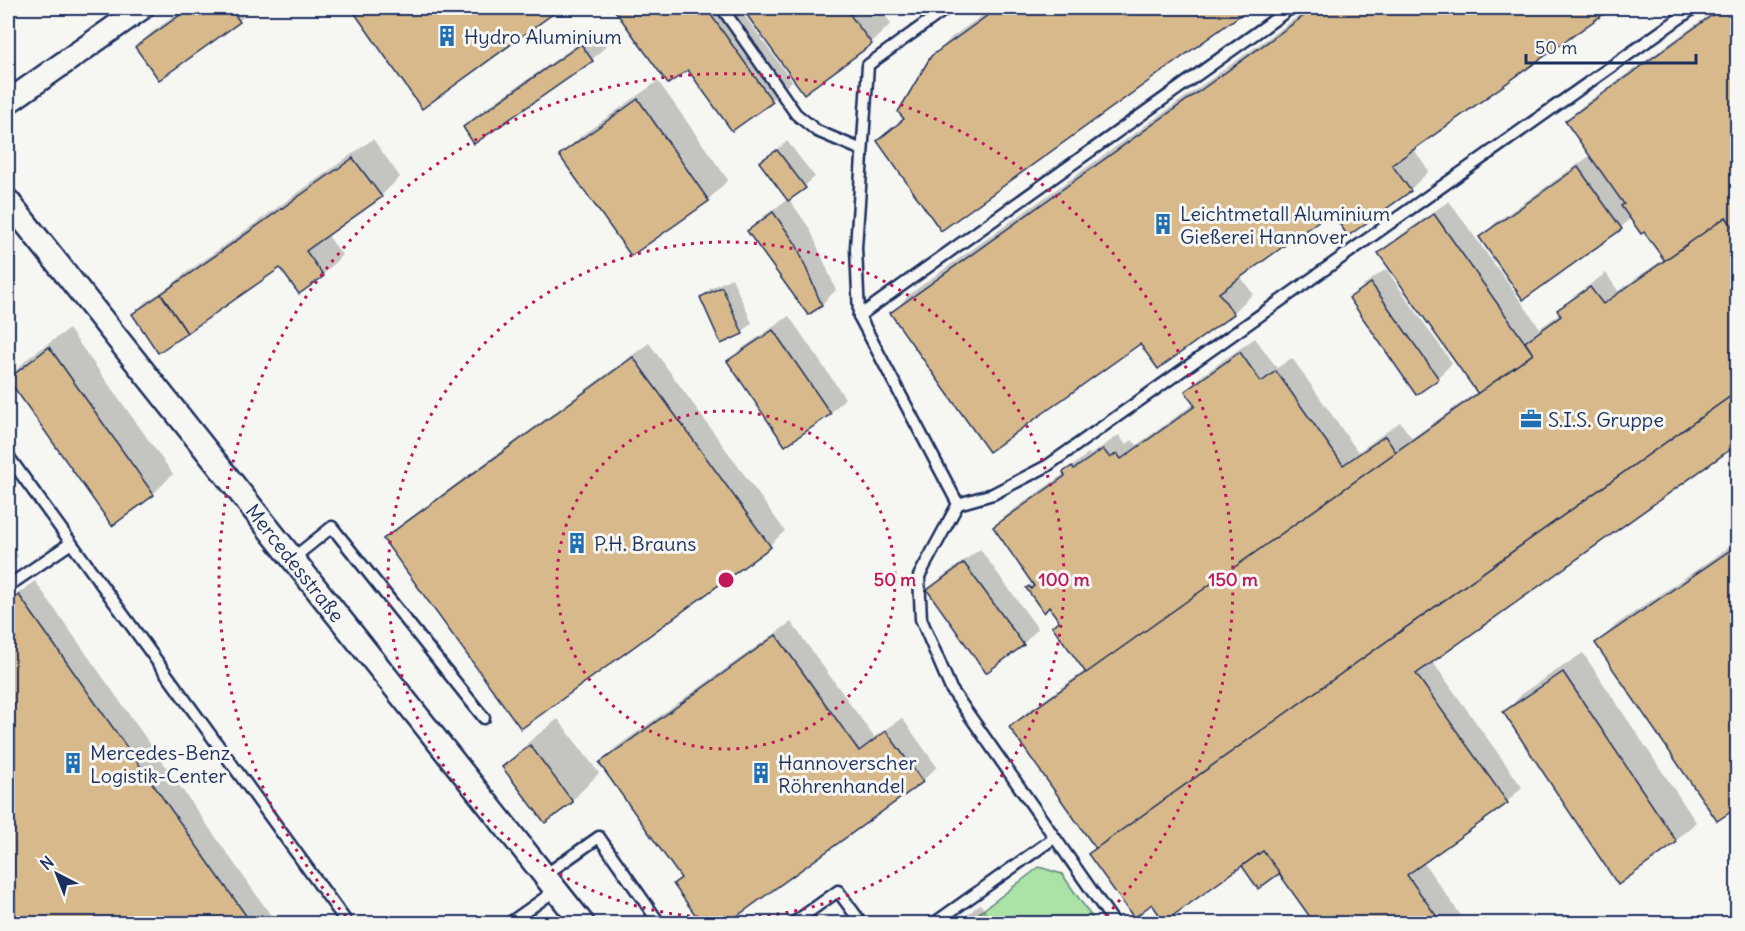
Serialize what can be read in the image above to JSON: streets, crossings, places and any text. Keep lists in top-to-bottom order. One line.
{"streets":{"street":["Mercedesstraße"]},"places":{"building":["Hydro Aluminium","Leichtmetall Aluminium Gießerei Hannover","P.H. Brauns","Mercedes-Benz Logistik-Center","Hannoverscher Röhrenhandel"],"office":["S.I.S. Gruppe"]},"scale_bar":"50 m","north":"top left","rings":["50 m","100 m","150 m"]}
